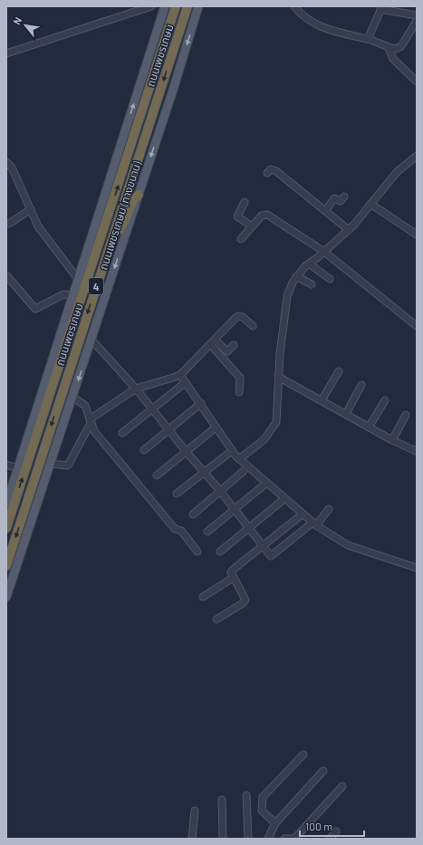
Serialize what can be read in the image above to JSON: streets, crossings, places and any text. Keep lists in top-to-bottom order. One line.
{"streets":{"highway":["ถนนเพชรเกษม","4"],"main road":["ถนนเพชรเกษม (ทางขนาน)"]},"scale_bar":"100 m","north":"top left"}
